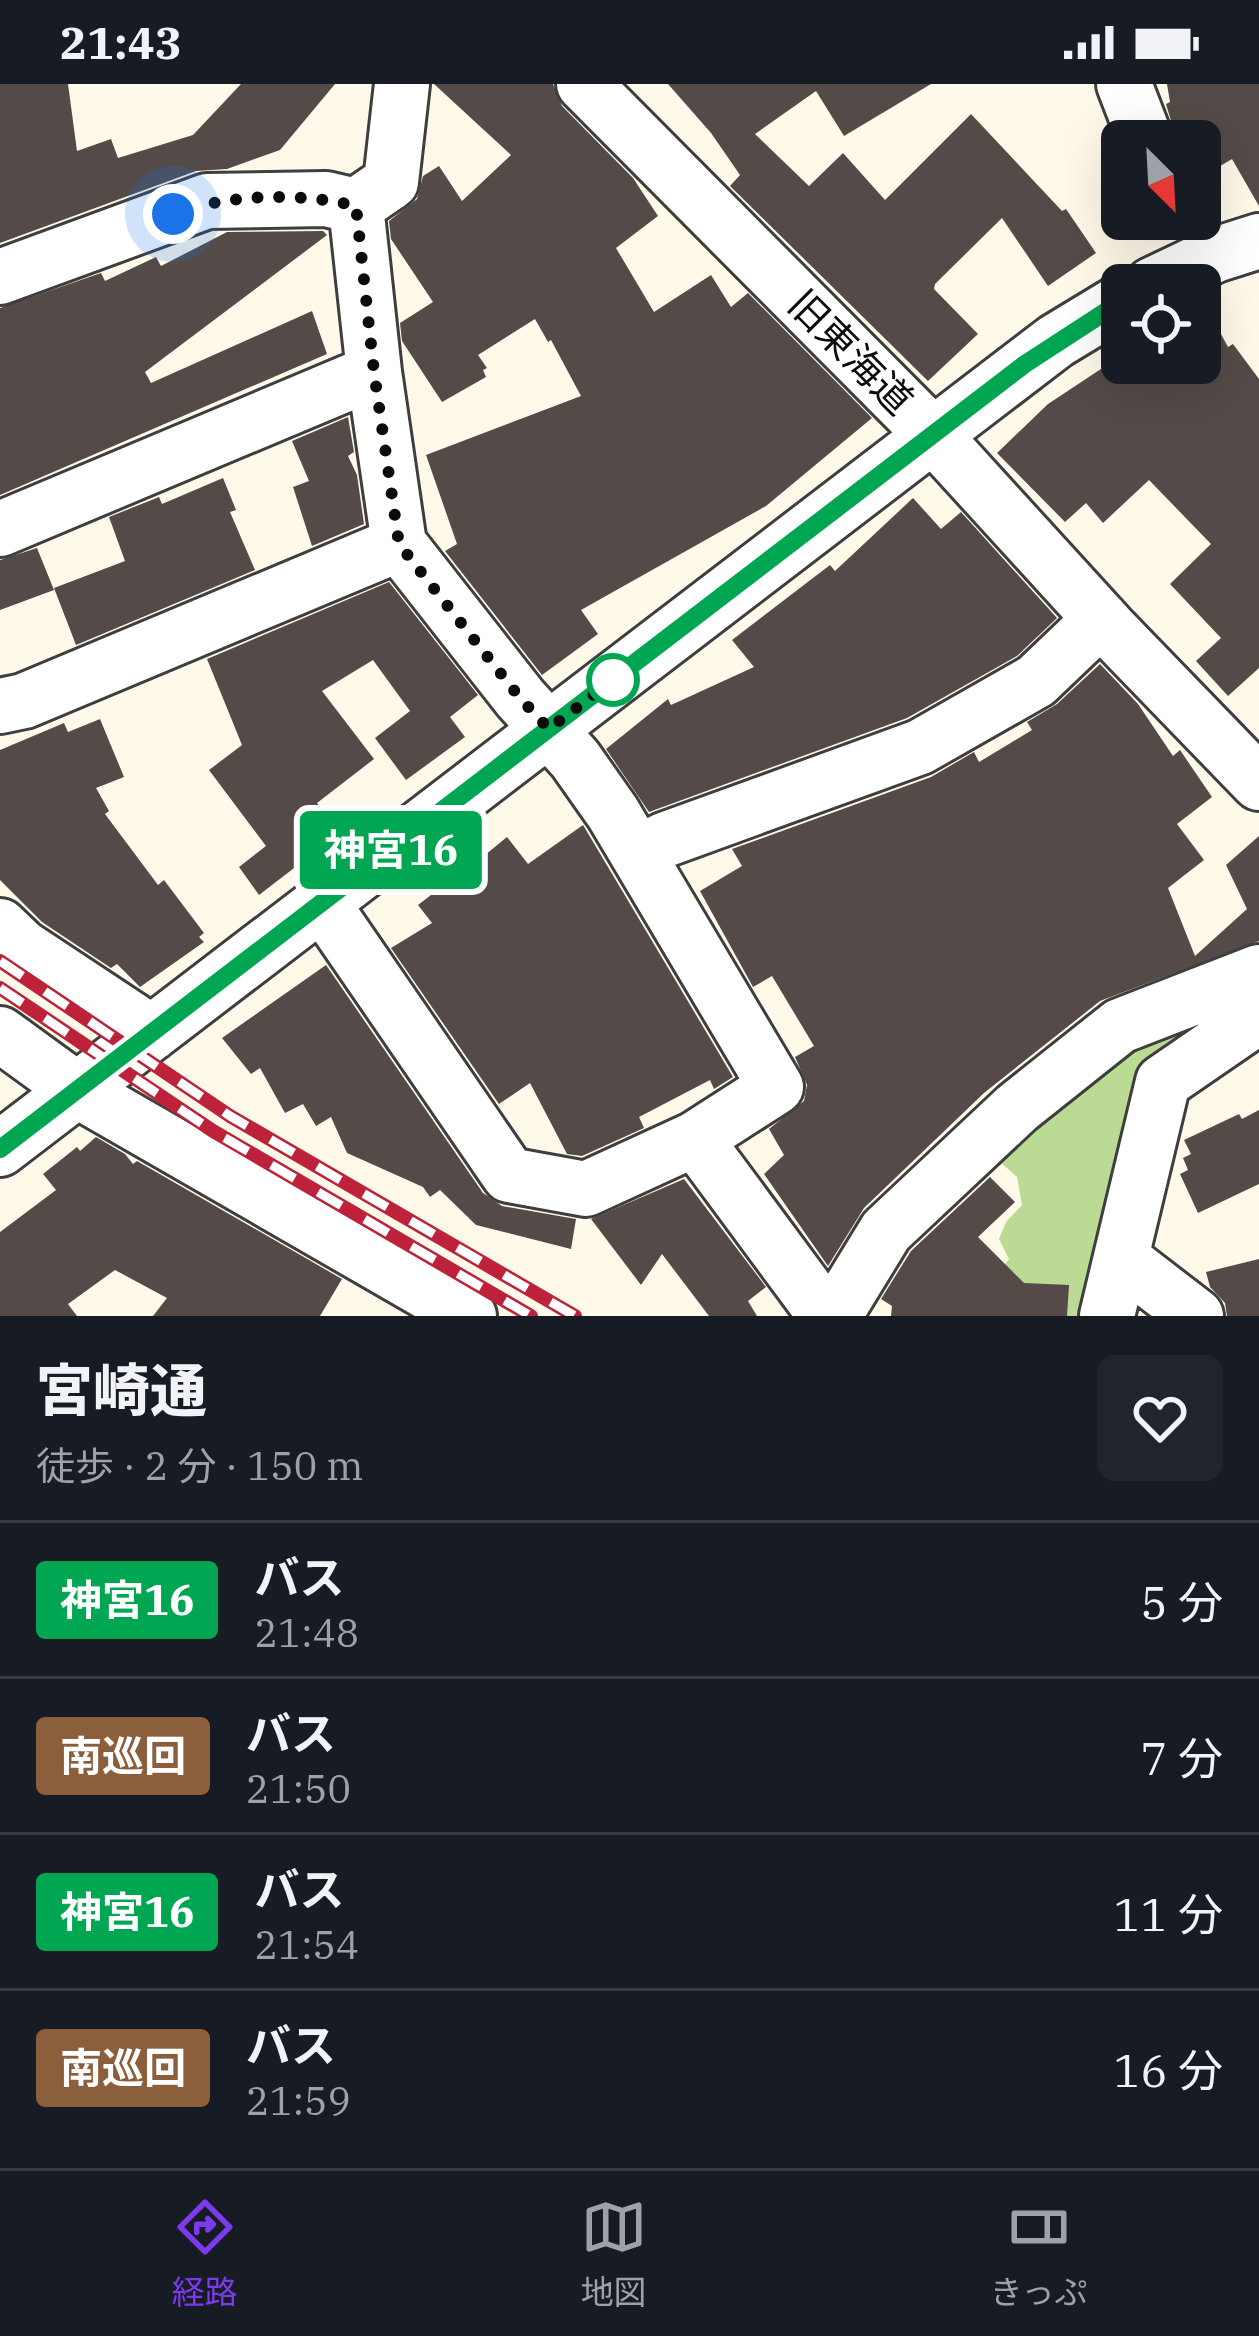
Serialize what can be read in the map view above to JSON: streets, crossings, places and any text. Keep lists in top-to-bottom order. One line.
{"streets":{"street":["旧東海道"]},"lines":["bus line 神宮16"],"north":"bottom right","page":{"status":"21:43","on_map":"神宮16","heading":["宮崎通","徒歩 · 2 分 · 150 m"],"list":[{"mark":"神宮16","name":"バス","note":"21:48","value":"5 分"},{"mark":"南巡回","name":"バス","note":"21:50","value":"7 分"},{"mark":"神宮16","name":"バス","note":"21:54","value":"11 分"},{"mark":"南巡回","name":"バス","note":"21:59","value":"16 分"}],"tabs":["経路","地図","きっぷ"]}}
